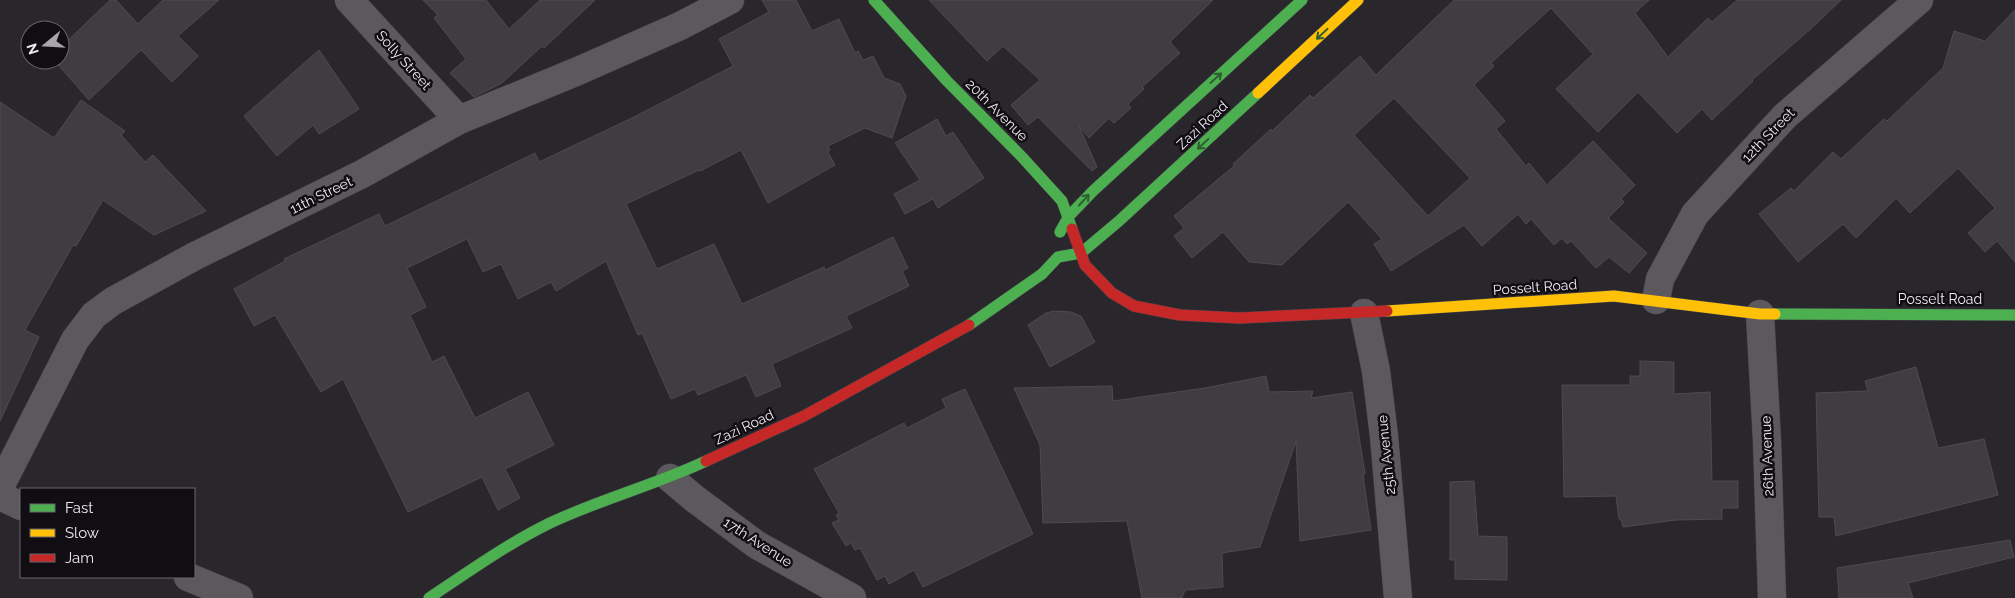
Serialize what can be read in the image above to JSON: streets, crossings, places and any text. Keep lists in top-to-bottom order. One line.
{"streets":{"street":["Solly Street","20th Avenue","Zazi Road","12th Street","11th Street","Posselt Road","25th Avenue","26th Avenue","17th Avenue"]},"crossings":[["Solly Street","11th Street"],["20th Avenue","Zazi Road"],["20th Avenue","Posselt Road"],["Zazi Road","Posselt Road"],["Zazi Road","17th Avenue"],["12th Street","Posselt Road"],["Posselt Road","25th Avenue"],["Posselt Road","26th Avenue"]],"legend":["Fast","Slow","Jam"],"north":"left"}
